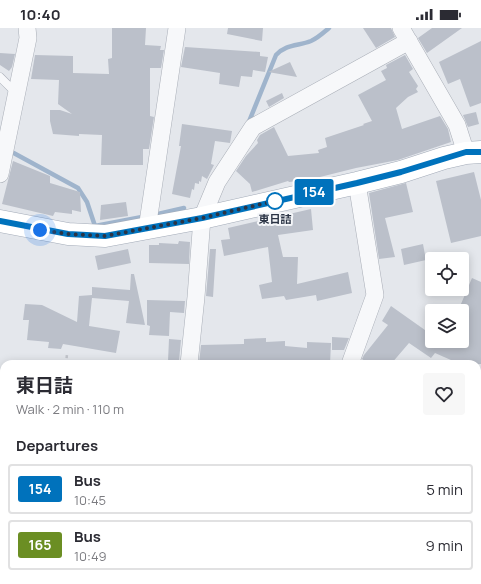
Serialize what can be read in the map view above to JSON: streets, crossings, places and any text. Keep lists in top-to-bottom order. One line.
{"places":["東日詰"],"lines":["bus line 154"],"page":{"status":"10:40","on_map":"154","heading":[["東日詰","Walk · 2 min · 110 m"],"Departures"],"list":[{"mark":"154","name":"Bus","note":"10:45","value":"5 min"},{"mark":"165","name":"Bus","note":"10:49","value":"9 min"}]}}
